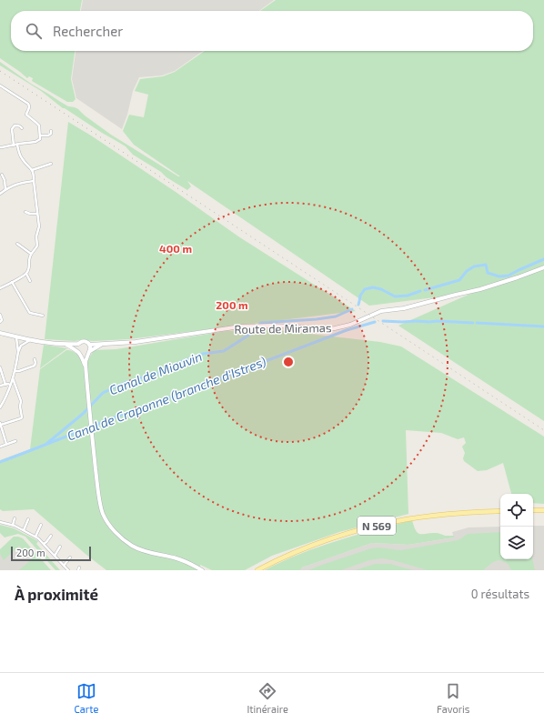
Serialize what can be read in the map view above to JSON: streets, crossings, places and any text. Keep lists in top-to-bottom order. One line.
{"streets":{"main road":["Route de Miramas","N 569"]},"water":["Canal de Miouvin","Canal de Craponne (branche d'Istres)"],"scale_bar":"200 m","page":{"search":"Rechercher","scale":"200 m","heading":["À proximité","0 résultats"],"nav":["Carte","Itinéraire","Favoris"]},"rings":["400 m","200 m"]}
